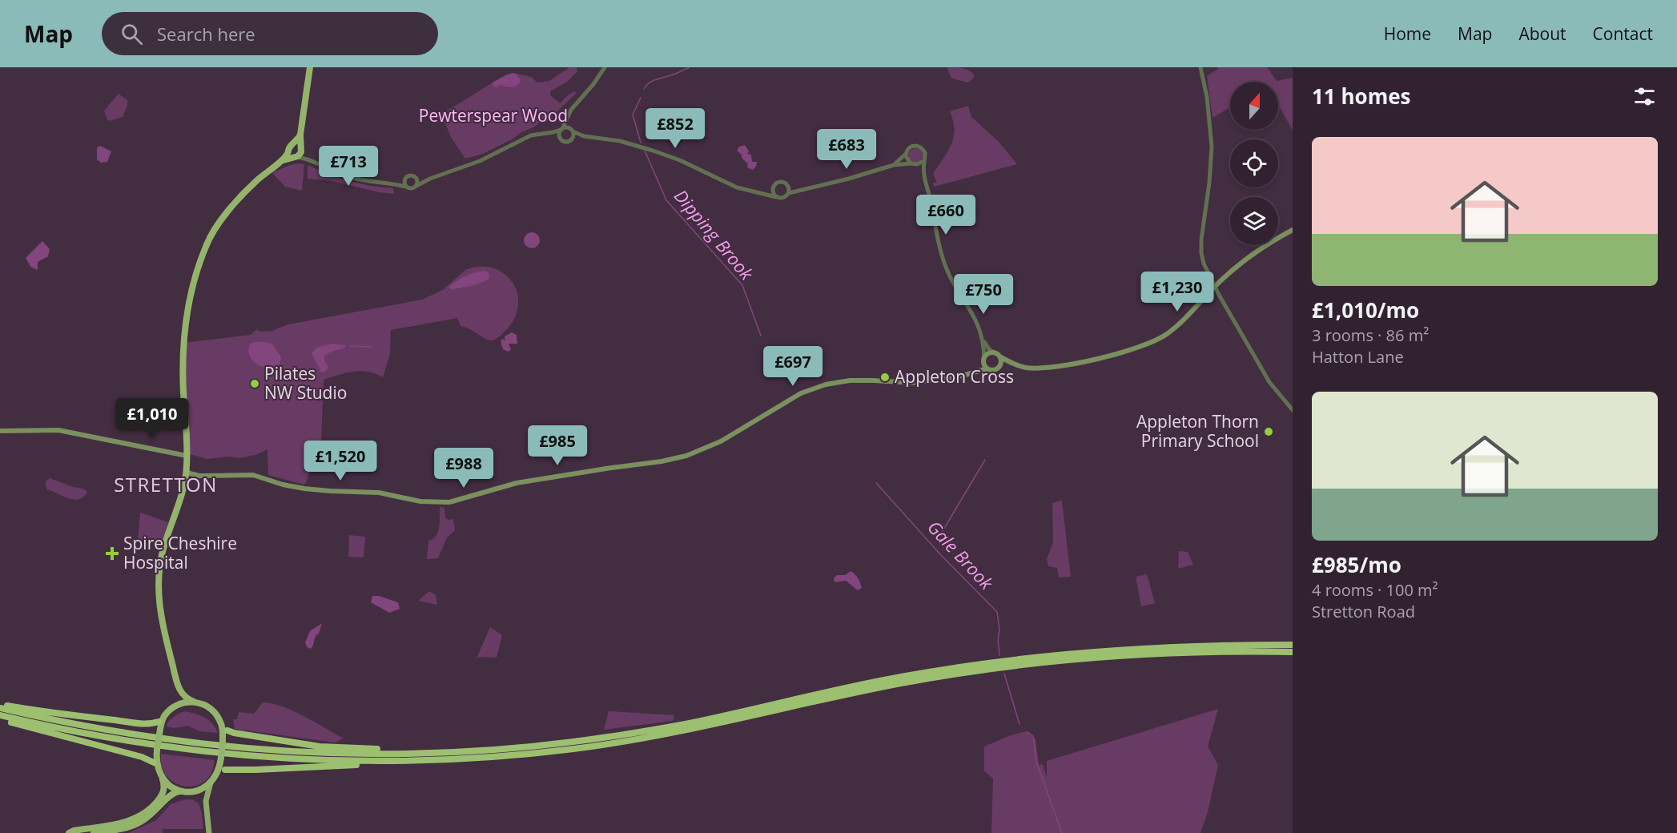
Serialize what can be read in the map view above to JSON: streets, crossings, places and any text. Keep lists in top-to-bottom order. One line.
{"districts":["STRETTON"],"water":["Dipping Brook","Gale Brook"],"parks":["Pewterspear Wood"],"places":{"other":["Appleton Cross","Pilates NW Studio","Appleton Thorn Primary School"],"health":["Spire Cheshire Hospital"]},"north":"top","page":{"header":"Map","search":"Search here","nav":["Home","Map","About","Contact"],"heading":"11 homes","price":["£852","£683","£713","£660","£1,230","£750","£697","£1,010","£985","£1,520","£988"],"list":[{"name":"£1,010/mo","note":"3 rooms · 86 m² · Hatton Lane"},{"name":"£985/mo","note":"4 rooms · 100 m² · Stretton Road"}]}}
